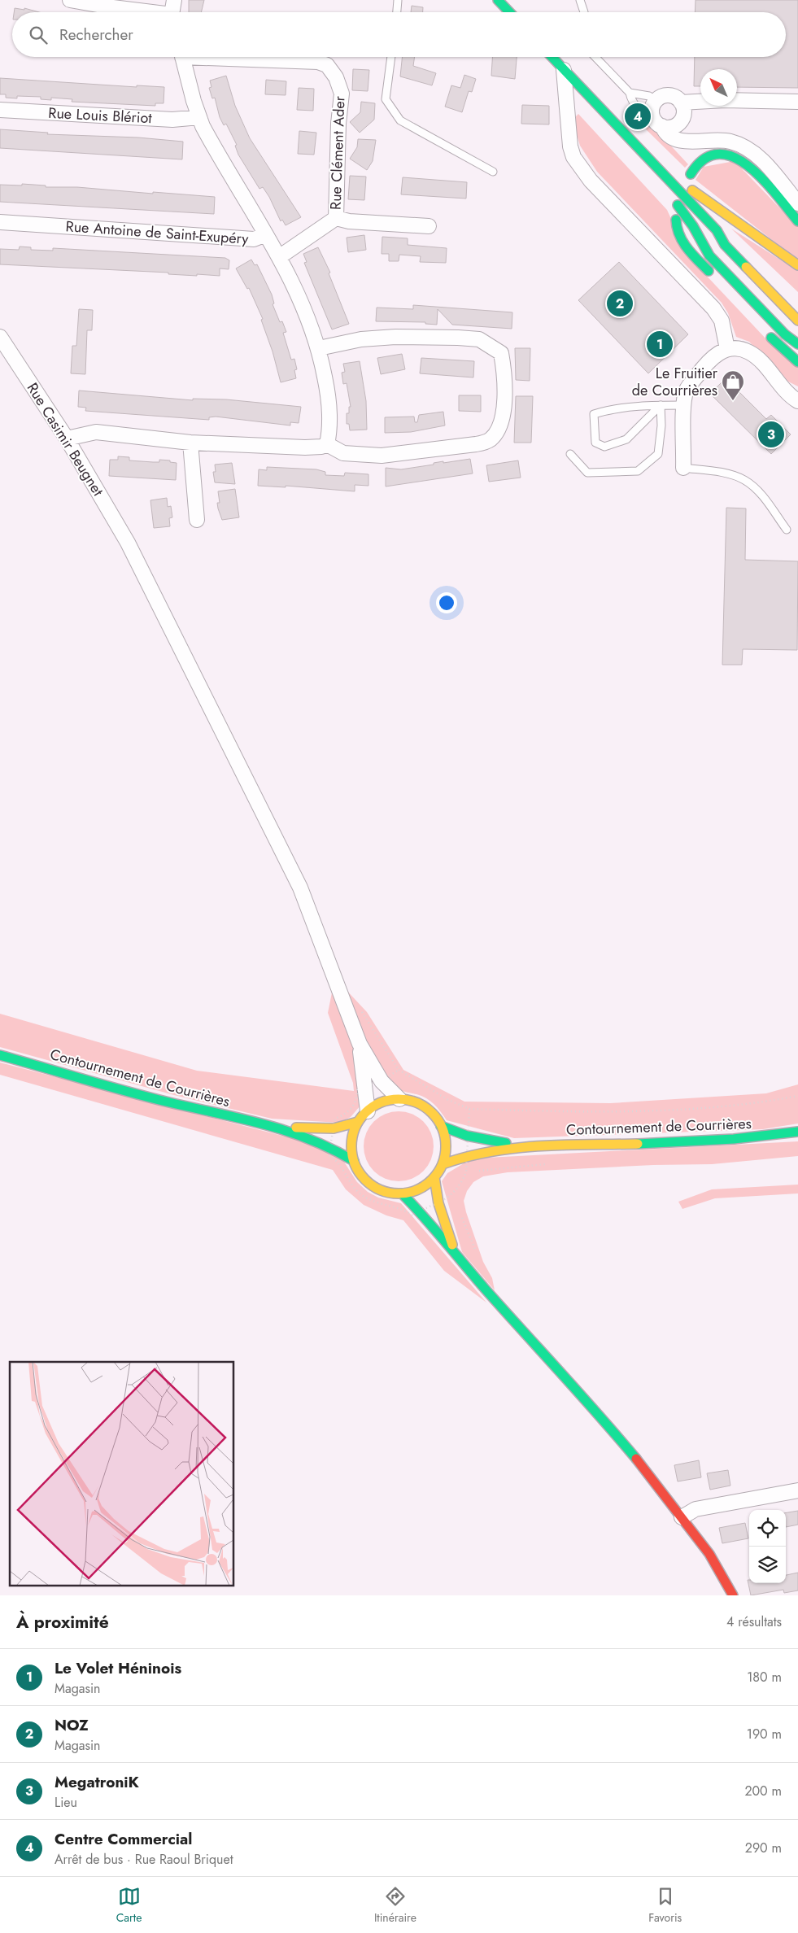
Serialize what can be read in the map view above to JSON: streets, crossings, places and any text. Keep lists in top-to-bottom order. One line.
{"streets":{"street":["Rue Louis Blériot","Rue Clément Ader","Rue Antoine de Saint-Exupéry","Rue Casimir Beugnet","Contournement de Courrières"]},"crossings":[["Rue Clément Ader","Rue Antoine de Saint-Exupéry"]],"places":{"shop":["Le Fruitier de Courrières"]},"north":"top left","page":{"search":"Rechercher","pins":["4","2","1","3"],"heading":["À proximité","4 résultats"],"list":[{"mark":"1","name":"Le Volet Héninois","note":"Magasin","value":"180 m"},{"mark":"2","name":"NOZ","note":"Magasin","value":"190 m"},{"mark":"3","name":"MegatroniK","note":"Lieu","value":"200 m"},{"mark":"4","name":"Centre Commercial","note":"Arrêt de bus · Rue Raoul Briquet","value":"290 m"}],"nav":["Carte","Itinéraire","Favoris"]}}
